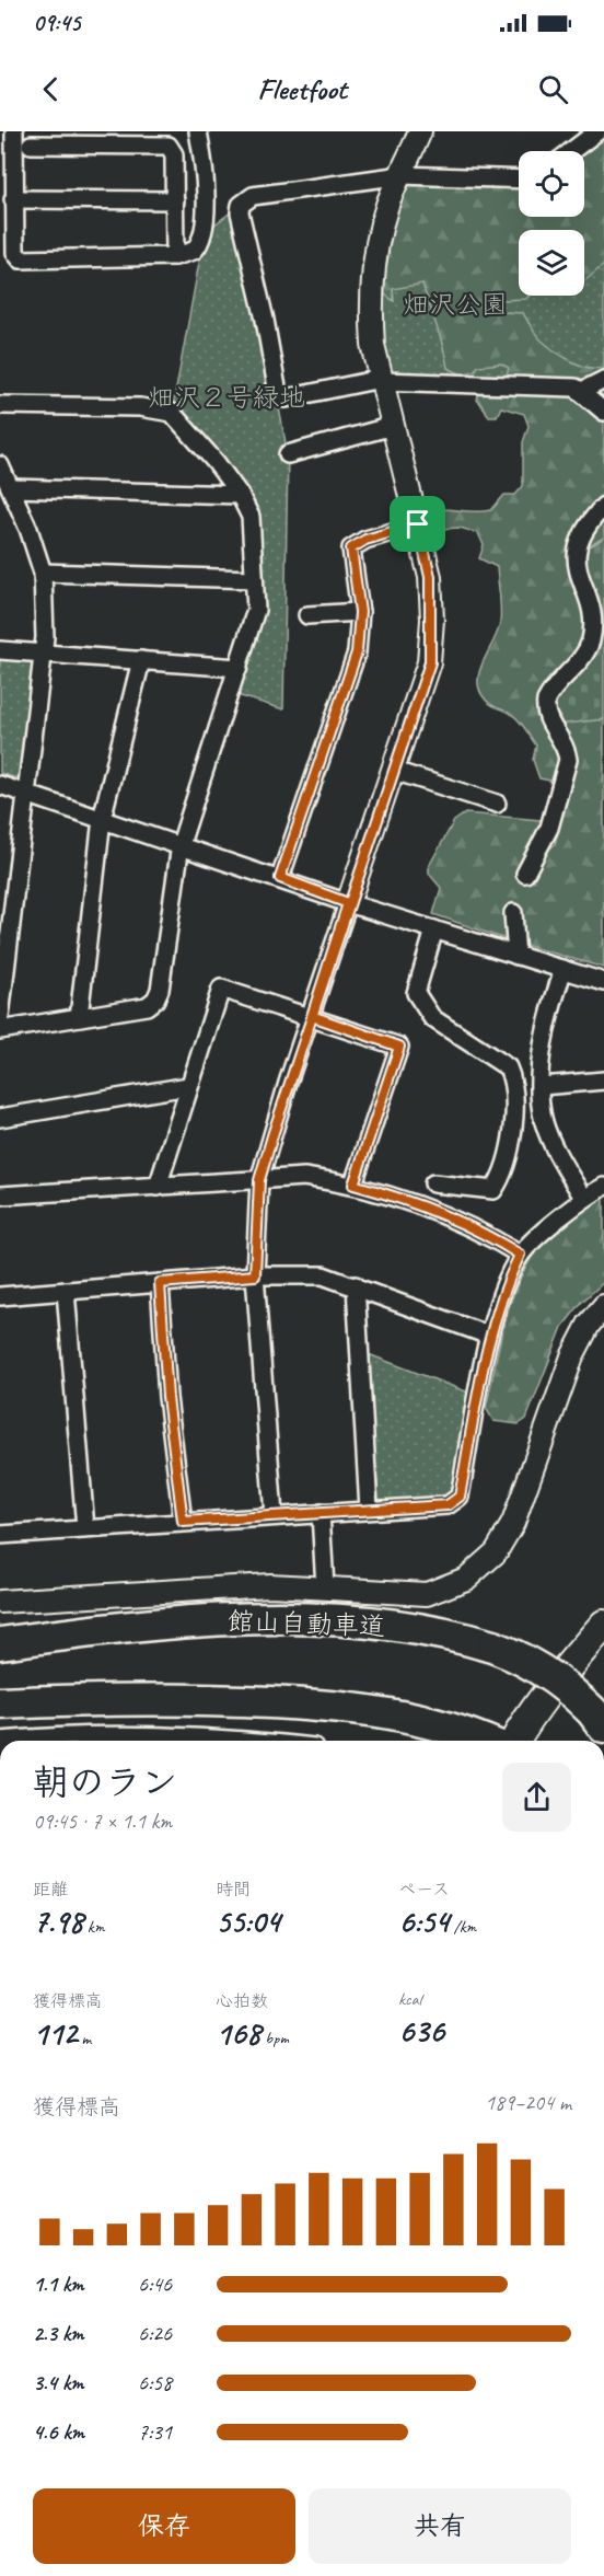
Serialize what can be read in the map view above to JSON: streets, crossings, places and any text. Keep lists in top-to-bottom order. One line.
{"streets":{"highway":["館山自動車道"]},"parks":["畑沢公園","畑沢２号緑地"],"page":{"status":"09:45","header":"Fleetfoot","heading":["朝のラン","09:45 · 7 × 1.1 km"],"stats":[["距離","7.98 km"],["時間","55:04"],["ペース","6:54 /km"],["獲得標高","112 m"],["心拍数","168 bpm"],["kcal","636"]],"chart":["獲得標高","189–204 m"],"list":[{"name":"1.1 km","note":"6:46"},{"name":"2.3 km","note":"6:26"},{"name":"3.4 km","note":"6:58"},{"name":"4.6 km","note":"7:31"}],"buttons":["保存","共有"]}}
